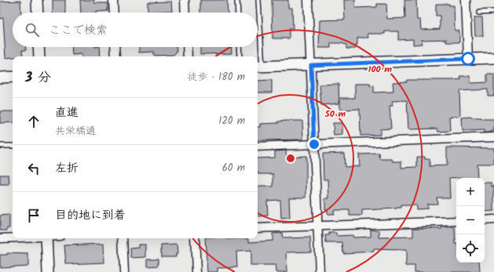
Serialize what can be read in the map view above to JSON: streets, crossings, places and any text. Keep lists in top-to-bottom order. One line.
{"page":{"search":"ここで検索","heading":["3 分","徒歩 · 180 m"],"list":[["直進","共栄橋通","120 m"],["左折","60 m"],"目的地に到着"],"map_buttons":["+","−"]},"rings":["100 m","50 m"]}
